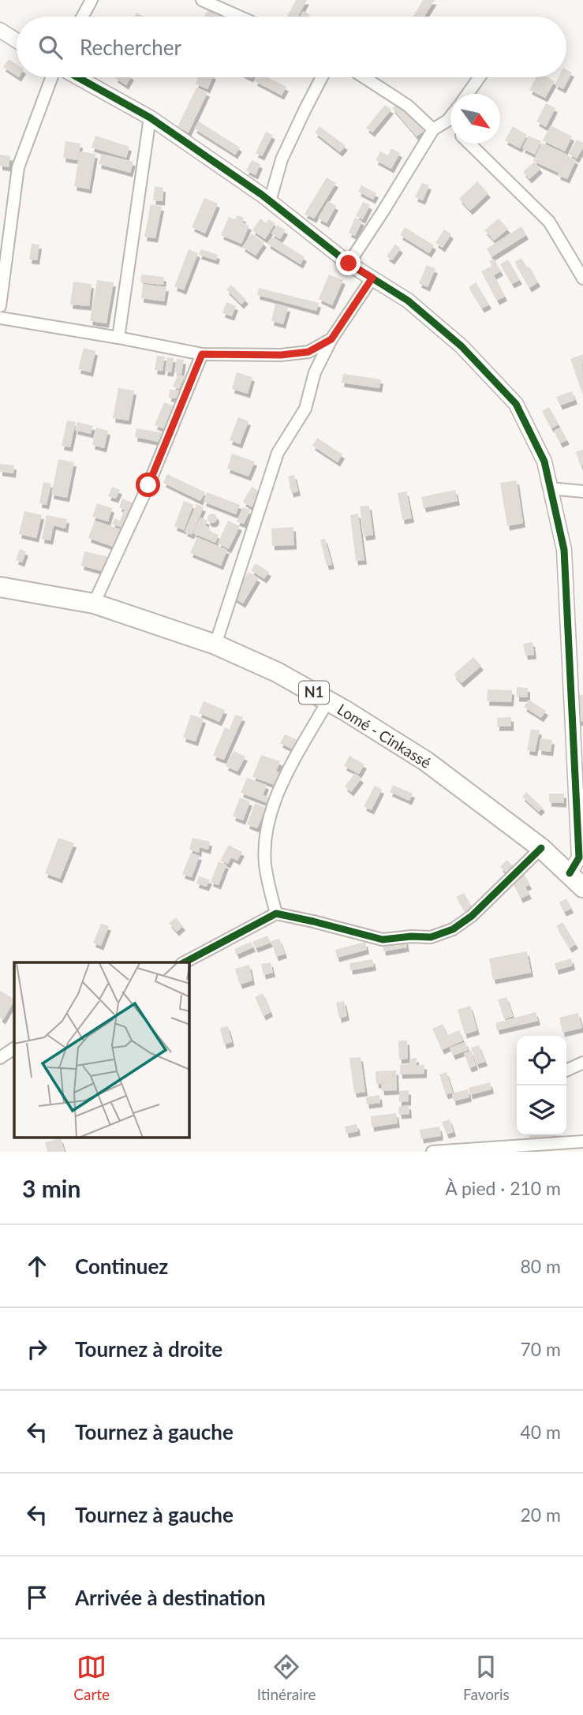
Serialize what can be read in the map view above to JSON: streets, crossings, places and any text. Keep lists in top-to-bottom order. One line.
{"streets":{"highway":["N1","Lomé - Cinkassé"]},"north":"bottom right","page":{"search":"Rechercher","heading":["3 min","À pied · 210 m"],"list":[["Continuez","80 m"],["Tournez à droite","70 m"],["Tournez à gauche","40 m"],["Tournez à gauche","20 m"],"Arrivée à destination"],"nav":["Carte","Itinéraire","Favoris"]}}
